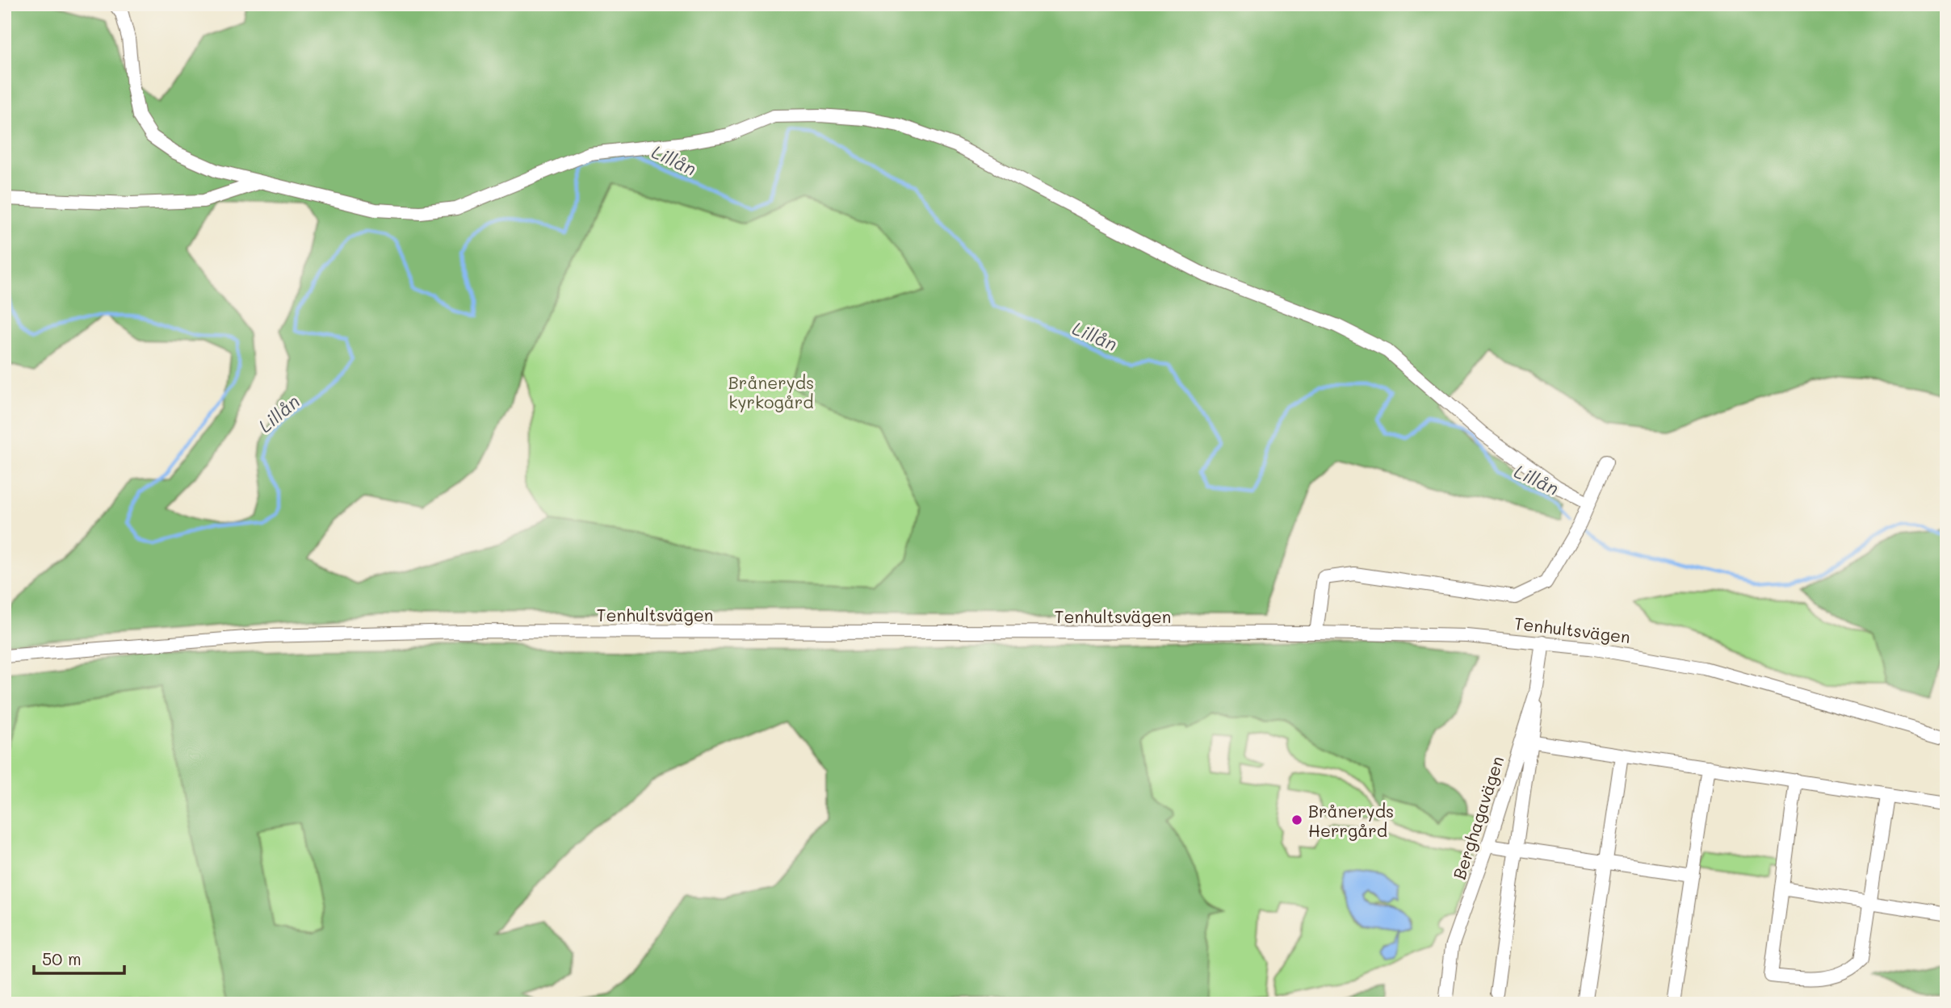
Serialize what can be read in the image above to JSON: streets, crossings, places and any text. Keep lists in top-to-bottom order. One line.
{"streets":{"street":["Tenhultsvägen","Berghagavägen"]},"crossings":[["Tenhultsvägen","Berghagavägen"]],"water":["Lillån"],"parks":["Bråneryds kyrkogård"],"places":["Bråneryds Herrgård"],"scale_bar":"50 m"}
